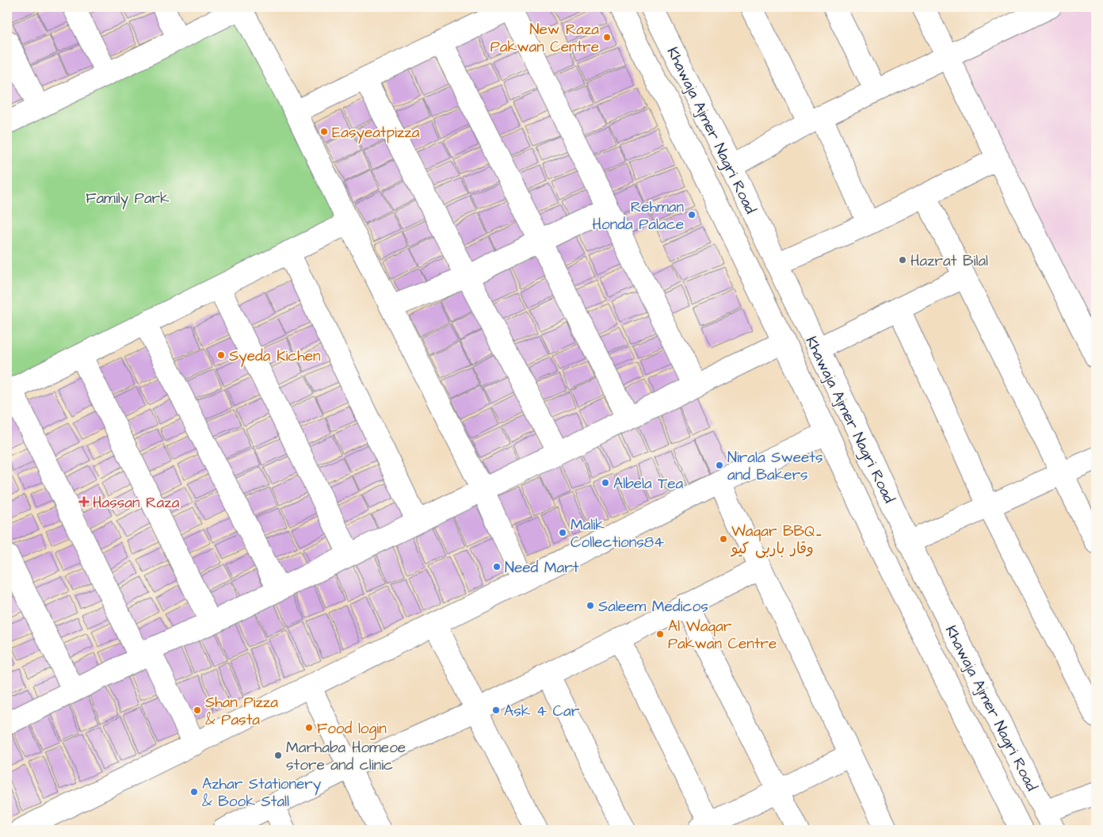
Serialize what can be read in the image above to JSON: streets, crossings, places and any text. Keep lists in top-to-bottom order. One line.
{"streets":{"street":["Khawaja Ajmer Nagri Road"]},"parks":["Family Park"],"places":{"other":["New Raza Pakwan Centre","Easyeatpizza","Rehman Honda Palace","Hazrat Bilal","Syeda Kichen","Nirala Sweets and Bakers","Albela Tea","Malik Collections84","Waqar BBQ۔ وقار باربی کیو","Need Mart","Saleem Medicos","Al Waqar Pakwan Centre","Shan Pizza & Pasta","Ask 4 Car","Food login","Marhaba Homeoe store and clinic","Azhar Stationery & Book Stall"],"health":["Hassan Raza"]}}
